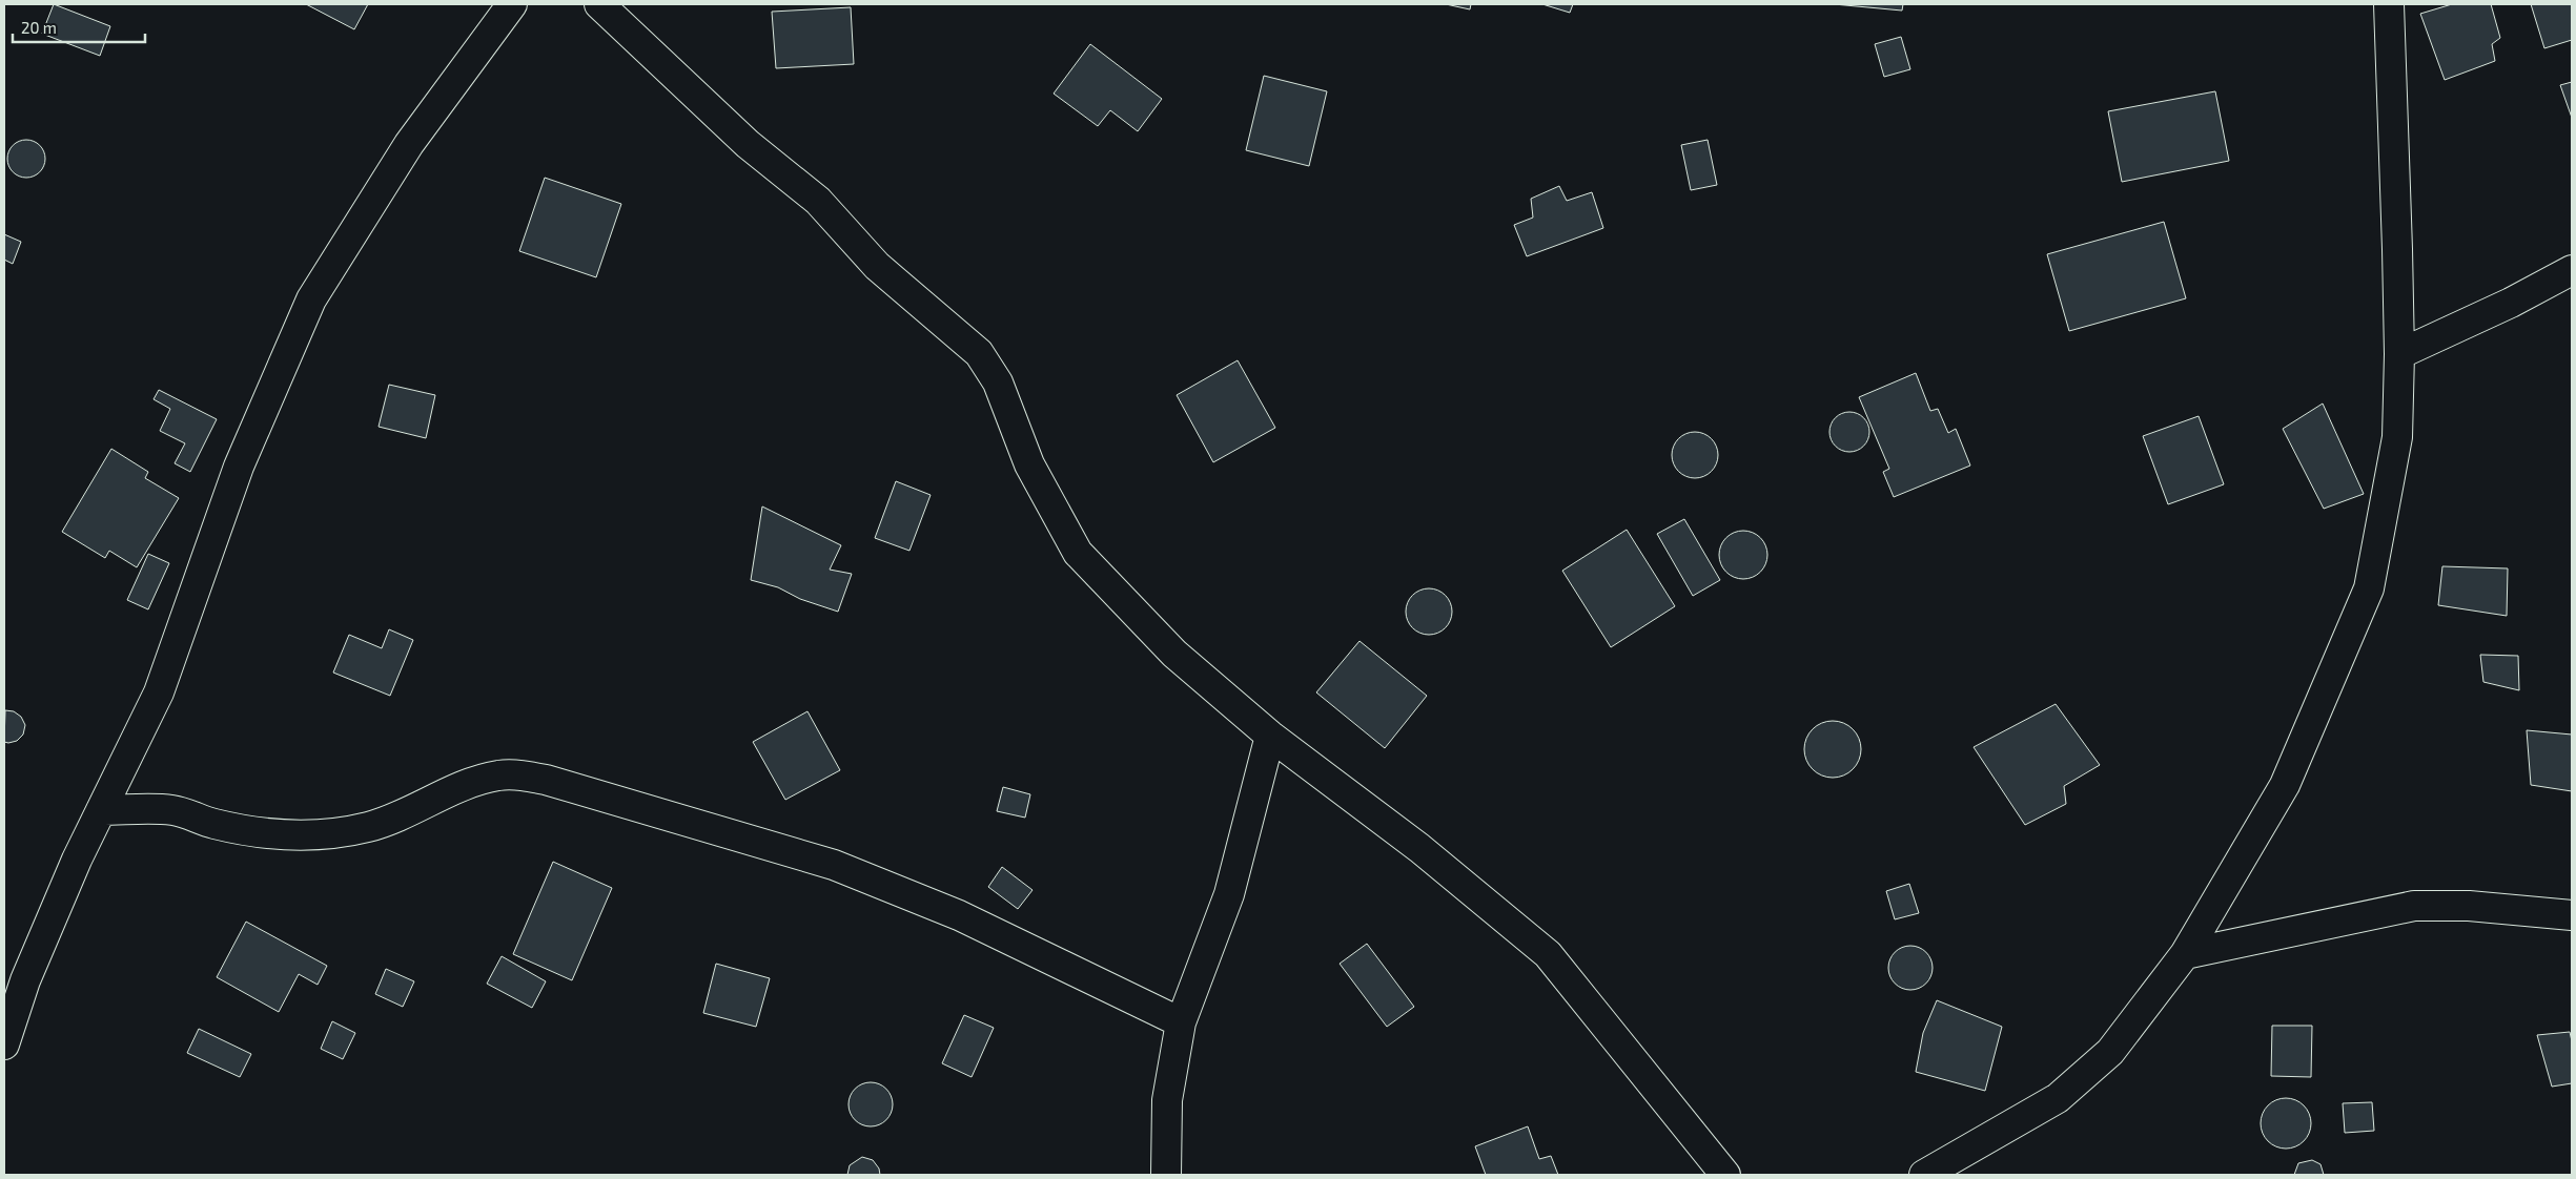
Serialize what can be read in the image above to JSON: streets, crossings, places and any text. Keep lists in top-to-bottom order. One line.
{"scale_bar":"20 m"}
